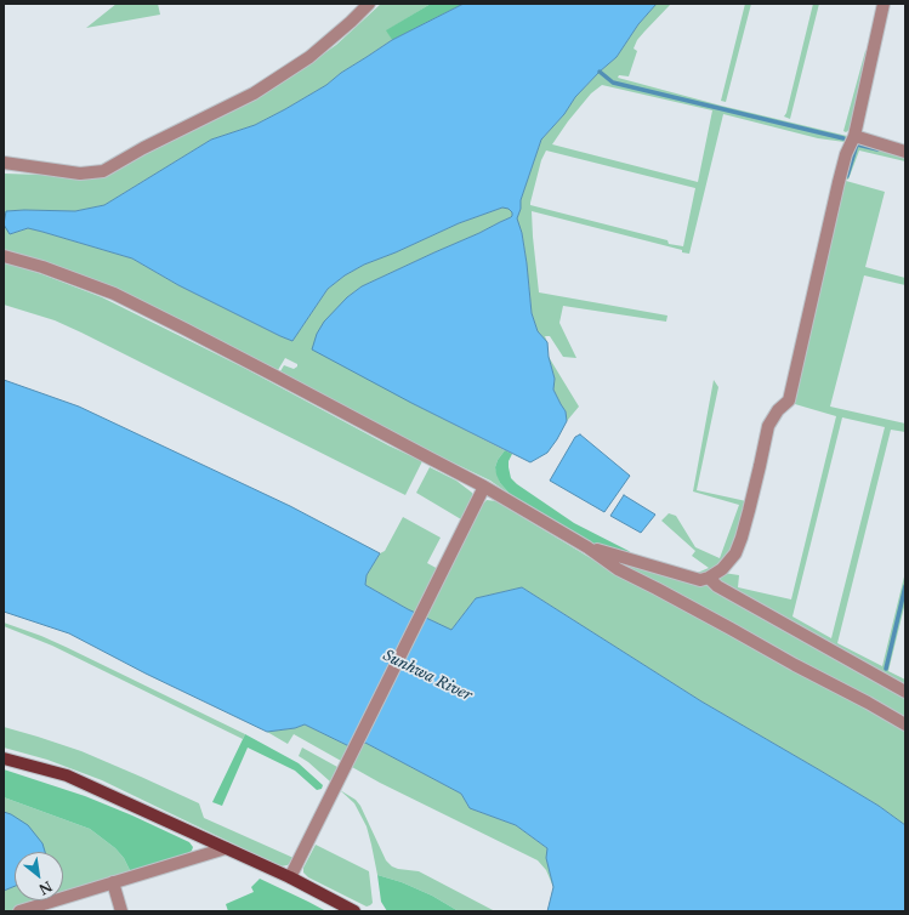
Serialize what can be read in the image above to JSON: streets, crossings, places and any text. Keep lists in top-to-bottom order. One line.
{"water":["Sunhwa River"],"north":"bottom right"}
